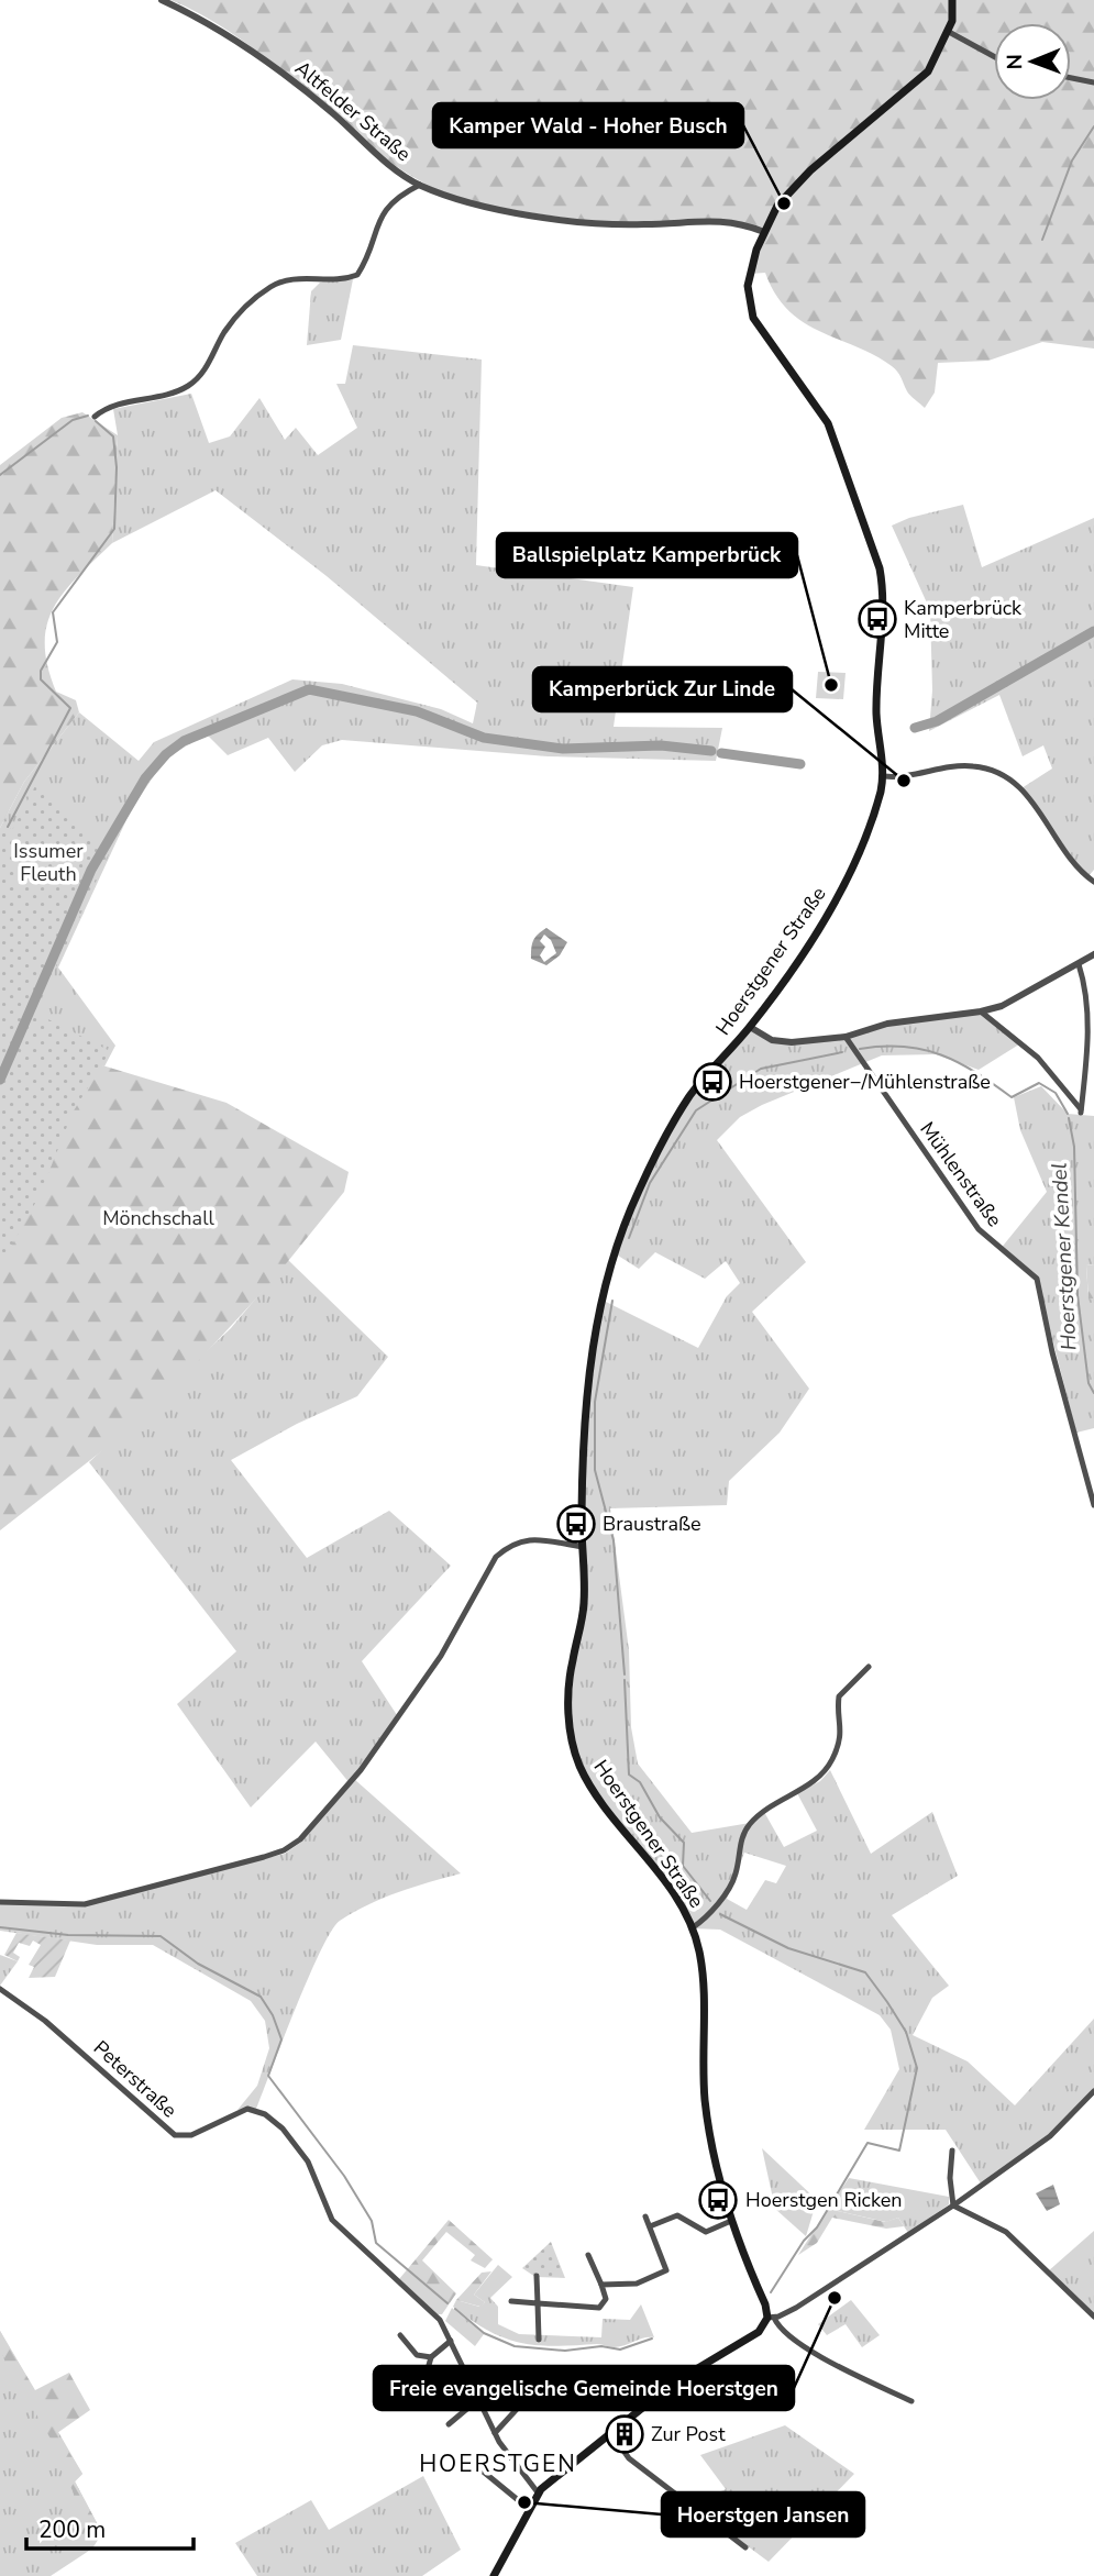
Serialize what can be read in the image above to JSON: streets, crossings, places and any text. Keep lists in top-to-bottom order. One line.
{"streets":{"main road":["Hoerstgener Straße"],"street":["Altfelder Straße","Mühlenstraße","Peterstraße"]},"crossings":[["Altfelder Straße","Hoerstgener Straße"]],"districts":["HOERSTGEN"],"water":["Hoerstgener Kendel"],"parks":["Issumer Fleuth","Mönchschall"],"places":{"other":["Kamper Wald - Hoher Busch","Ballspielplatz Kamperbrück","Kamperbrück Zur Linde","Freie evangelische Gemeinde Hoerstgen","Hoerstgen Jansen"],"bus stop":["Kamperbrück Mitte","Hoerstgener−/Mühlenstraße","Braustraße","Hoerstgen Ricken"],"building":["Zur Post"]},"scale_bar":"200 m","north":"left"}
